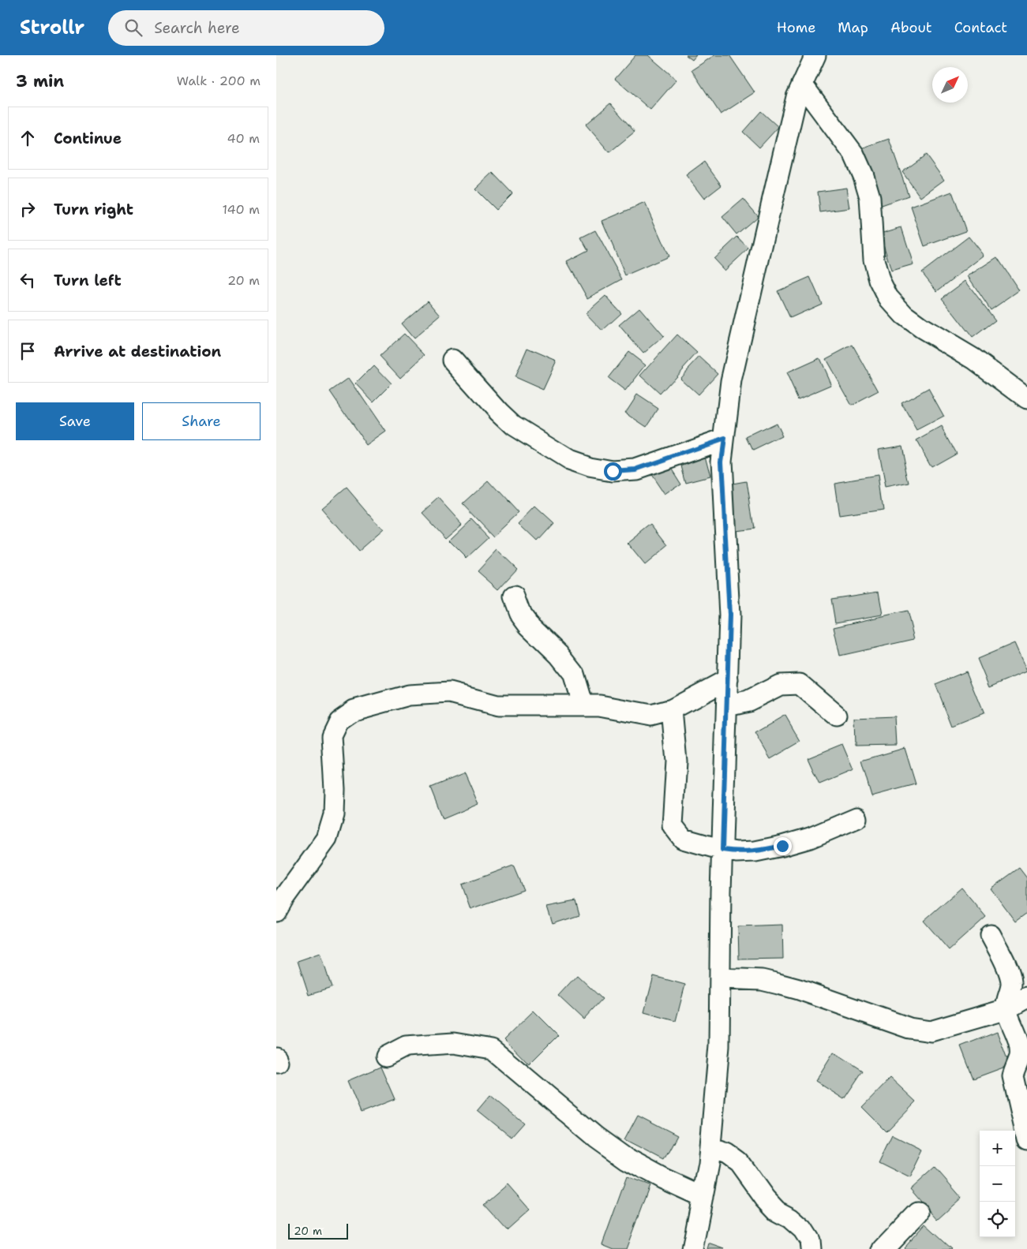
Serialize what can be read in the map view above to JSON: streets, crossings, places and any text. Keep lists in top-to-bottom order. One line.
{"scale_bar":"20 m","north":"top right","page":{"header":"Strollr","search":"Search here","nav":["Home","Map","About","Contact"],"heading":["3 min","Walk · 200 m"],"list":[["Continue","40 m"],["Turn right","140 m"],["Turn left","20 m"],"Arrive at destination"],"buttons":["Save","Share"],"map_buttons":["+","−"],"scale":"20 m"}}
